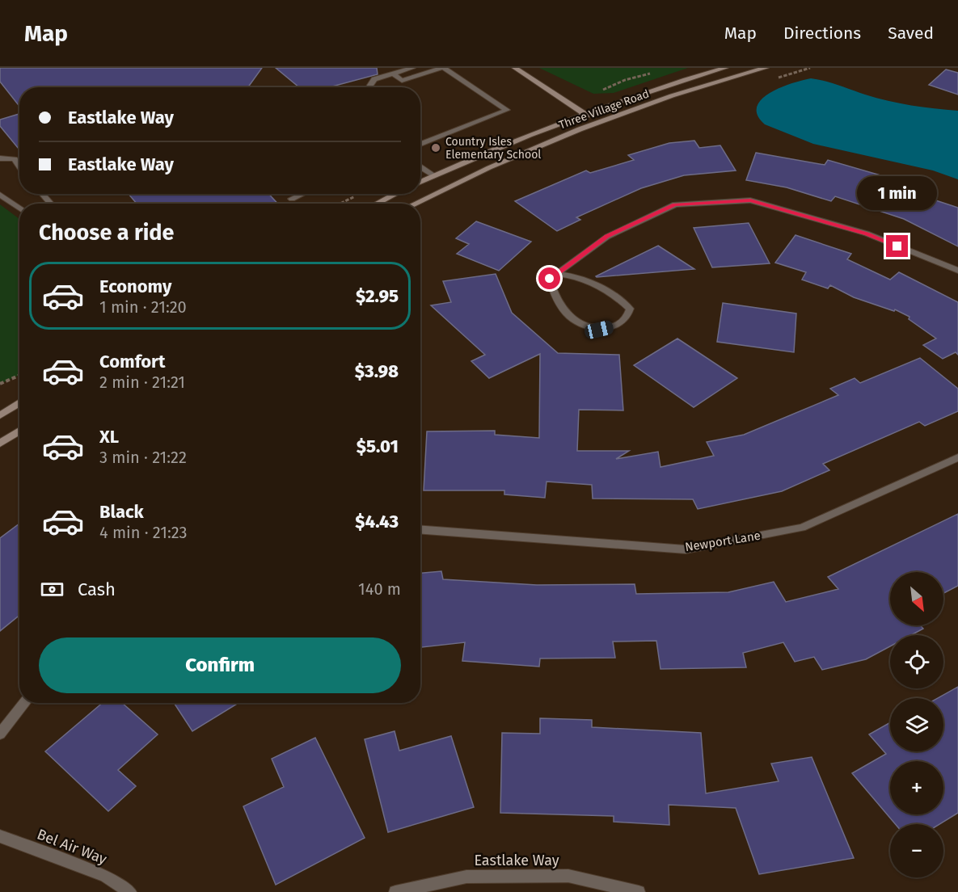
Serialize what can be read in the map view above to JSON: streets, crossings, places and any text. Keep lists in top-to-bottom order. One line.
{"streets":{"street":["Three Village Road","Newport Lane","Bel Air Way","Eastlake Way"]},"places":["Country Isles Elementary School"],"north":"bottom right","page":{"header":"Map","nav":["Map","Directions","Saved"],"banner":["Eastlake Way","Eastlake Way"],"bubble":"1 min","heading":"Choose a ride","list":[{"name":"Economy","note":"1 min · 21:20","value":"$2.95"},{"name":"Comfort","note":"2 min · 21:21","value":"$3.98"},{"name":"XL","note":"3 min · 21:22","value":"$5.01"},{"name":"Black","note":"4 min · 21:23","value":"$4.43"}],"pay":["Cash","140 m"],"map_buttons":["+","−"],"buttons":"Confirm"}}
